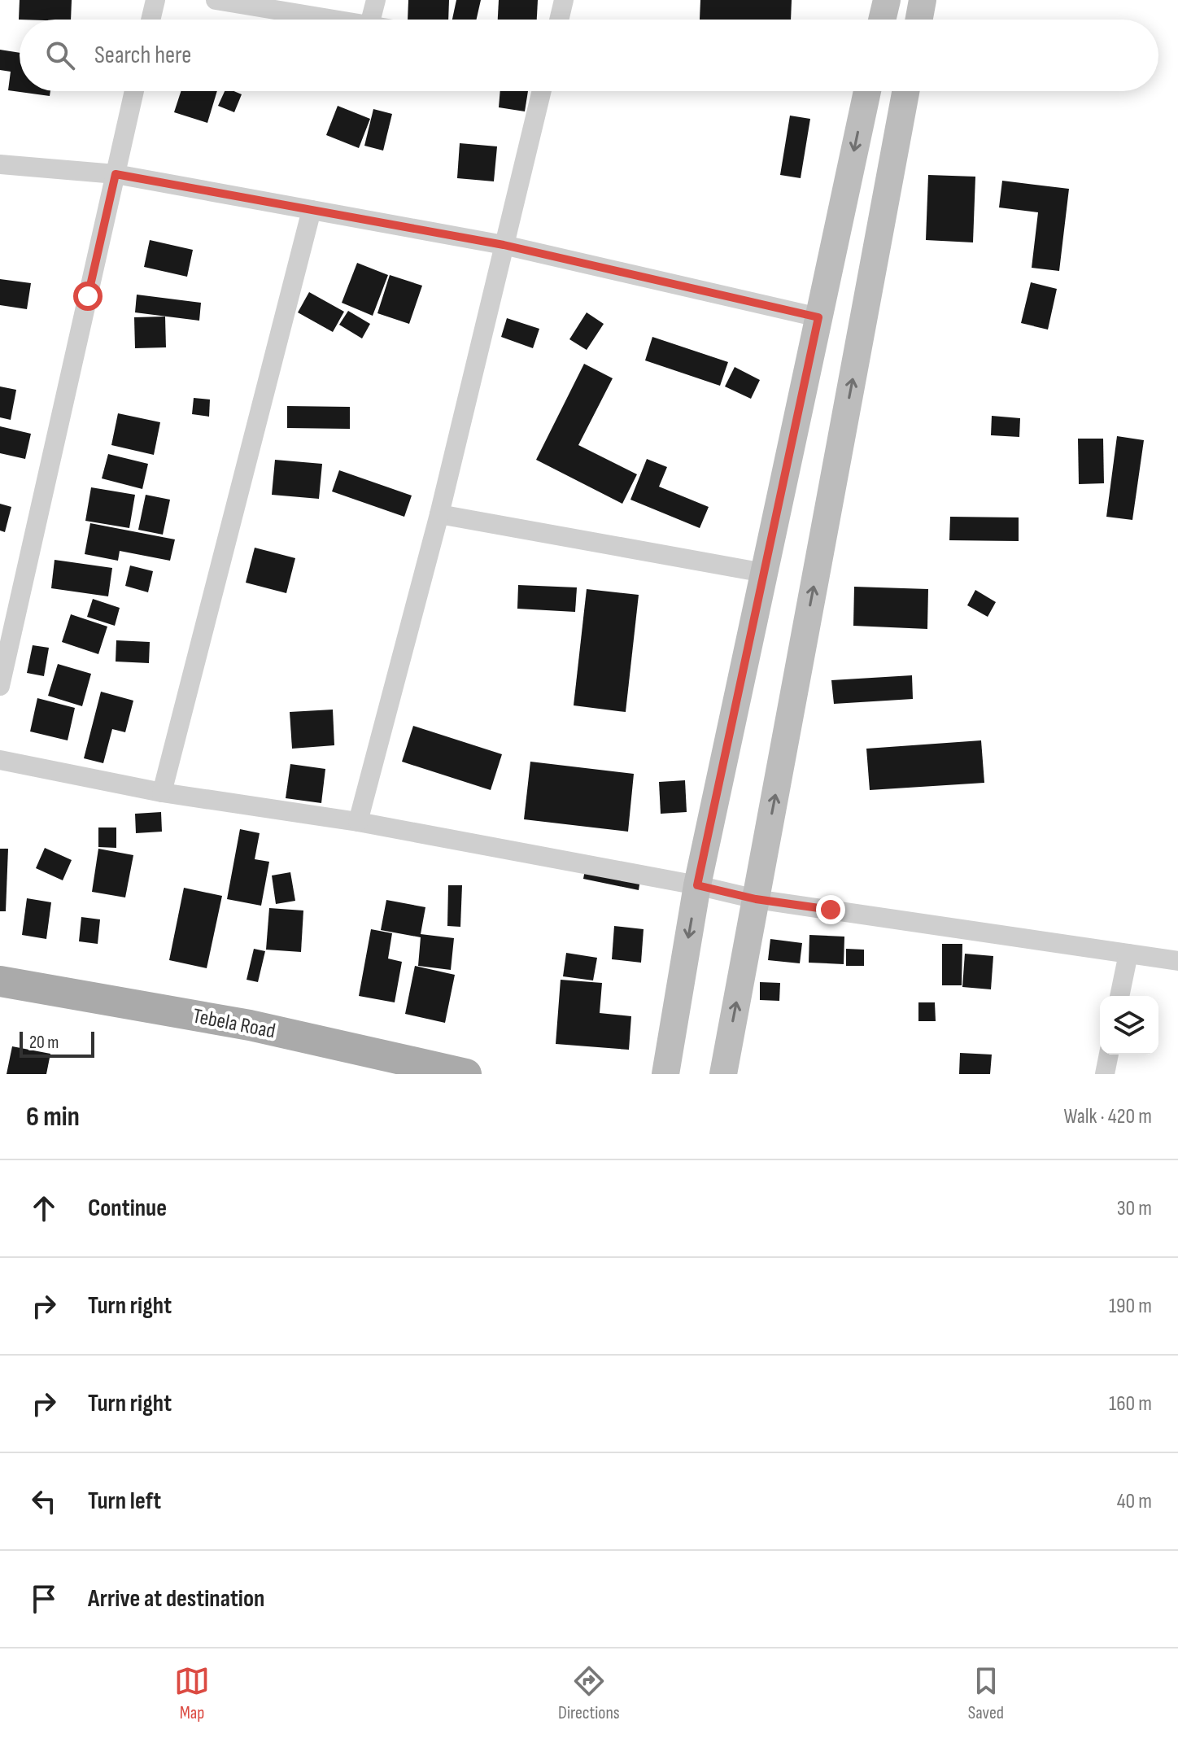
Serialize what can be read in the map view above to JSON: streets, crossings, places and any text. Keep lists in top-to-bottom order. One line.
{"streets":{"main road":["Tebela Road"]},"scale_bar":"20 m","page":{"search":"Search here","scale":"20 m","heading":["6 min","Walk · 420 m"],"list":[["Continue","30 m"],["Turn right","190 m"],["Turn right","160 m"],["Turn left","40 m"],"Arrive at destination"],"nav":["Map","Directions","Saved"]}}
